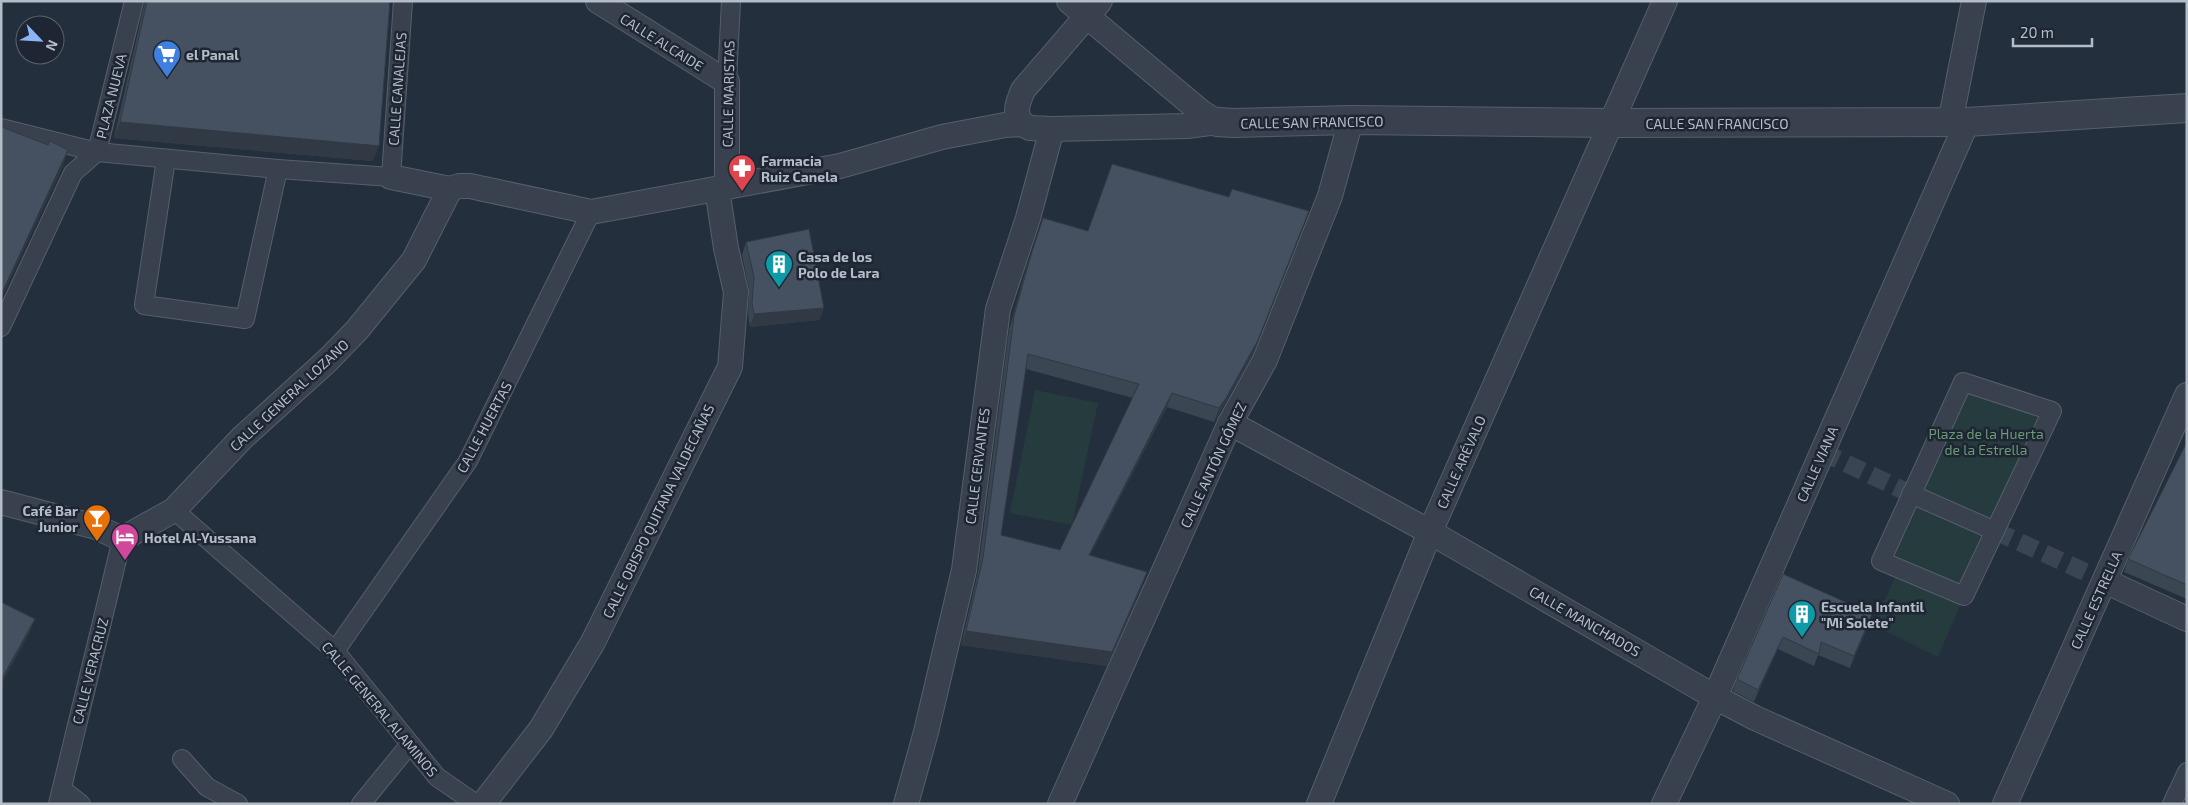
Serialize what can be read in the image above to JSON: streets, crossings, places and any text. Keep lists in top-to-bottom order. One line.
{"streets":{"street":["CALLE ALCAIDE","CALLE CANALEJAS","CALLE MARISTAS","PLAZA NUEVA","CALLE SAN FRANCISCO","CALLE GENERAL LOZANO","CALLE HUERTAS","CALLE ARÉVALO","CALLE VIANA","CALLE ANTÓN GÓMEZ","CALLE CERVANTES","CALLE OBISPO QUITANA VALDECAÑAS","CALLE ESTRELLA","CALLE MANCHADOS","CALLE VERACRUZ","CALLE GENERAL ALAMINOS"]},"crossings":[["CALLE ALCAIDE","CALLE MARISTAS"],["CALLE CANALEJAS","CALLE SAN FRANCISCO"],["CALLE MARISTAS","CALLE SAN FRANCISCO"],["CALLE MARISTAS","CALLE OBISPO QUITANA VALDECAÑAS"],["CALLE SAN FRANCISCO","CALLE GENERAL LOZANO"],["CALLE SAN FRANCISCO","CALLE HUERTAS"],["CALLE SAN FRANCISCO","CALLE ARÉVALO"],["CALLE SAN FRANCISCO","CALLE VIANA"],["CALLE SAN FRANCISCO","CALLE ANTÓN GÓMEZ"],["CALLE SAN FRANCISCO","CALLE CERVANTES"],["CALLE SAN FRANCISCO","CALLE OBISPO QUITANA VALDECAÑAS"],["CALLE GENERAL LOZANO","CALLE VERACRUZ"],["CALLE GENERAL LOZANO","CALLE GENERAL ALAMINOS"],["CALLE HUERTAS","CALLE GENERAL ALAMINOS"],["CALLE ARÉVALO","CALLE MANCHADOS"],["CALLE VIANA","CALLE MANCHADOS"],["CALLE ANTÓN GÓMEZ","CALLE MANCHADOS"]],"parks":["Plaza de la Huerta de la Estrella"],"places":{"supermarket":["el Panal"],"pharmacy":["Farmacia Ruiz Canela"],"building":["Casa de los Polo de Lara","Escuela Infantil \"Mi Solete\""],"bar":["Café Bar Junior"],"hotel":["Hotel Al-Yussana"]},"scale_bar":"20 m","north":"bottom right"}
